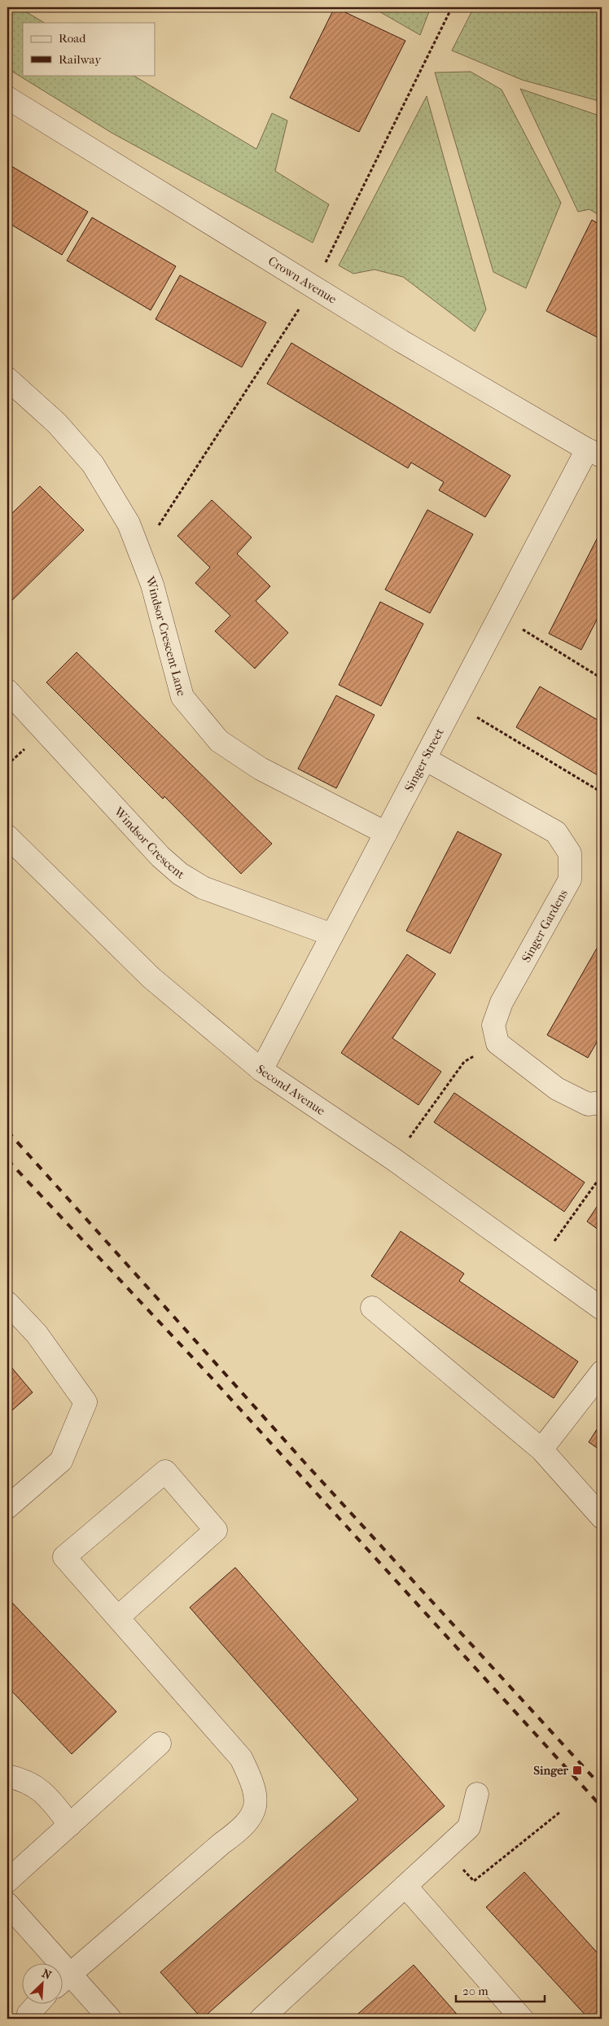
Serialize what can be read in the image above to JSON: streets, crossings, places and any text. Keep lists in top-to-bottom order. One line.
{"streets":{"street":["Crown Avenue","Windsor Crescent Lane","Singer Street","Windsor Crescent","Singer Gardens","Second Avenue"]},"crossings":[["Crown Avenue","Singer Street"],["Windsor Crescent Lane","Singer Street"],["Singer Street","Windsor Crescent"],["Singer Street","Singer Gardens"],["Singer Street","Second Avenue"]],"places":{"transit":["Singer"]},"legend":["Road","Railway"],"scale_bar":"20 m","north":"top right"}
